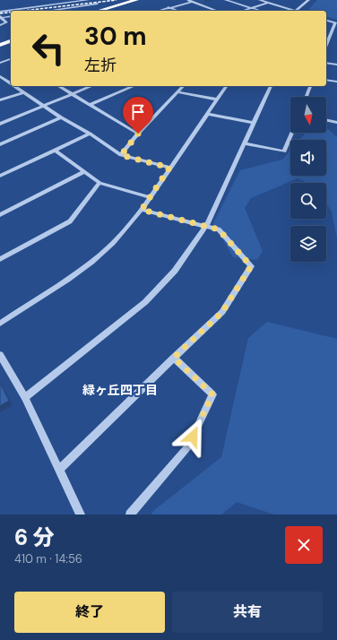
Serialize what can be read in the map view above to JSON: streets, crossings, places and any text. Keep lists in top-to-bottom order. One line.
{"districts":["緑ヶ丘四丁目"],"north":"bottom","page":{"turn":["30 m","左折"],"heading":["6 分","410 m · 14:56"],"buttons":["終了","共有"]}}
